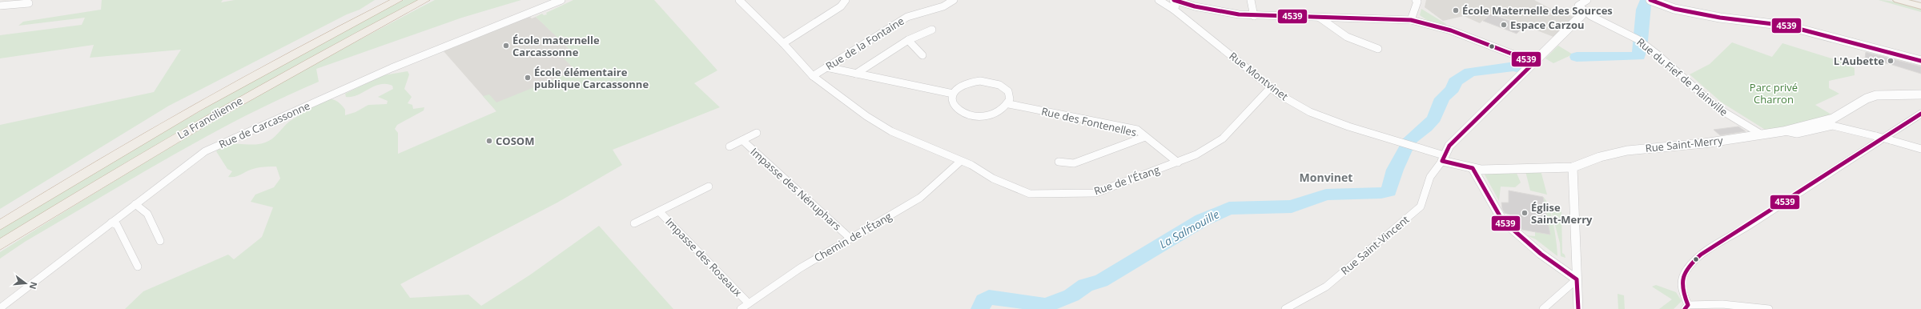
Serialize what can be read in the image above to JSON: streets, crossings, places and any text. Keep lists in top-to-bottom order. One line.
{"streets":{"highway":["La Francilienne"],"street":["Rue de la Fontaine","Rue Montvinet","Rue du Fief de Plainville","Rue des Fontenelles","Rue de Carcassonne","Rue Saint-Merry","Rue de l'Étang","Impasse des Nénuphars","Chemin de l'Étang","Rue Saint-Vincent","Impasse des Roseaux"]},"crossings":[["Rue de la Fontaine","Rue de l'Étang"],["Rue Montvinet","Rue Saint-Merry"],["Rue Montvinet","Rue de l'Étang"],["Rue Montvinet","Rue Saint-Vincent"],["Rue du Fief de Plainville","Rue Saint-Merry"],["Rue des Fontenelles","Rue de l'Étang"],["Rue Saint-Merry","Rue Saint-Vincent"],["Rue de l'Étang","Chemin de l'Étang"],["Impasse des Nénuphars","Chemin de l'Étang"],["Chemin de l'Étang","Impasse des Roseaux"]],"districts":["Monvinet"],"water":["La Salmouille"],"parks":["Parc privé Charron"],"places":["École Maternelle des Sources","Espace Carzou","École maternelle Carcassonne","L'Aubette","École élémentaire publique Carcassonne","COSOM","Église Saint-Merry"],"lines":["transit line 4539"],"north":"right"}
